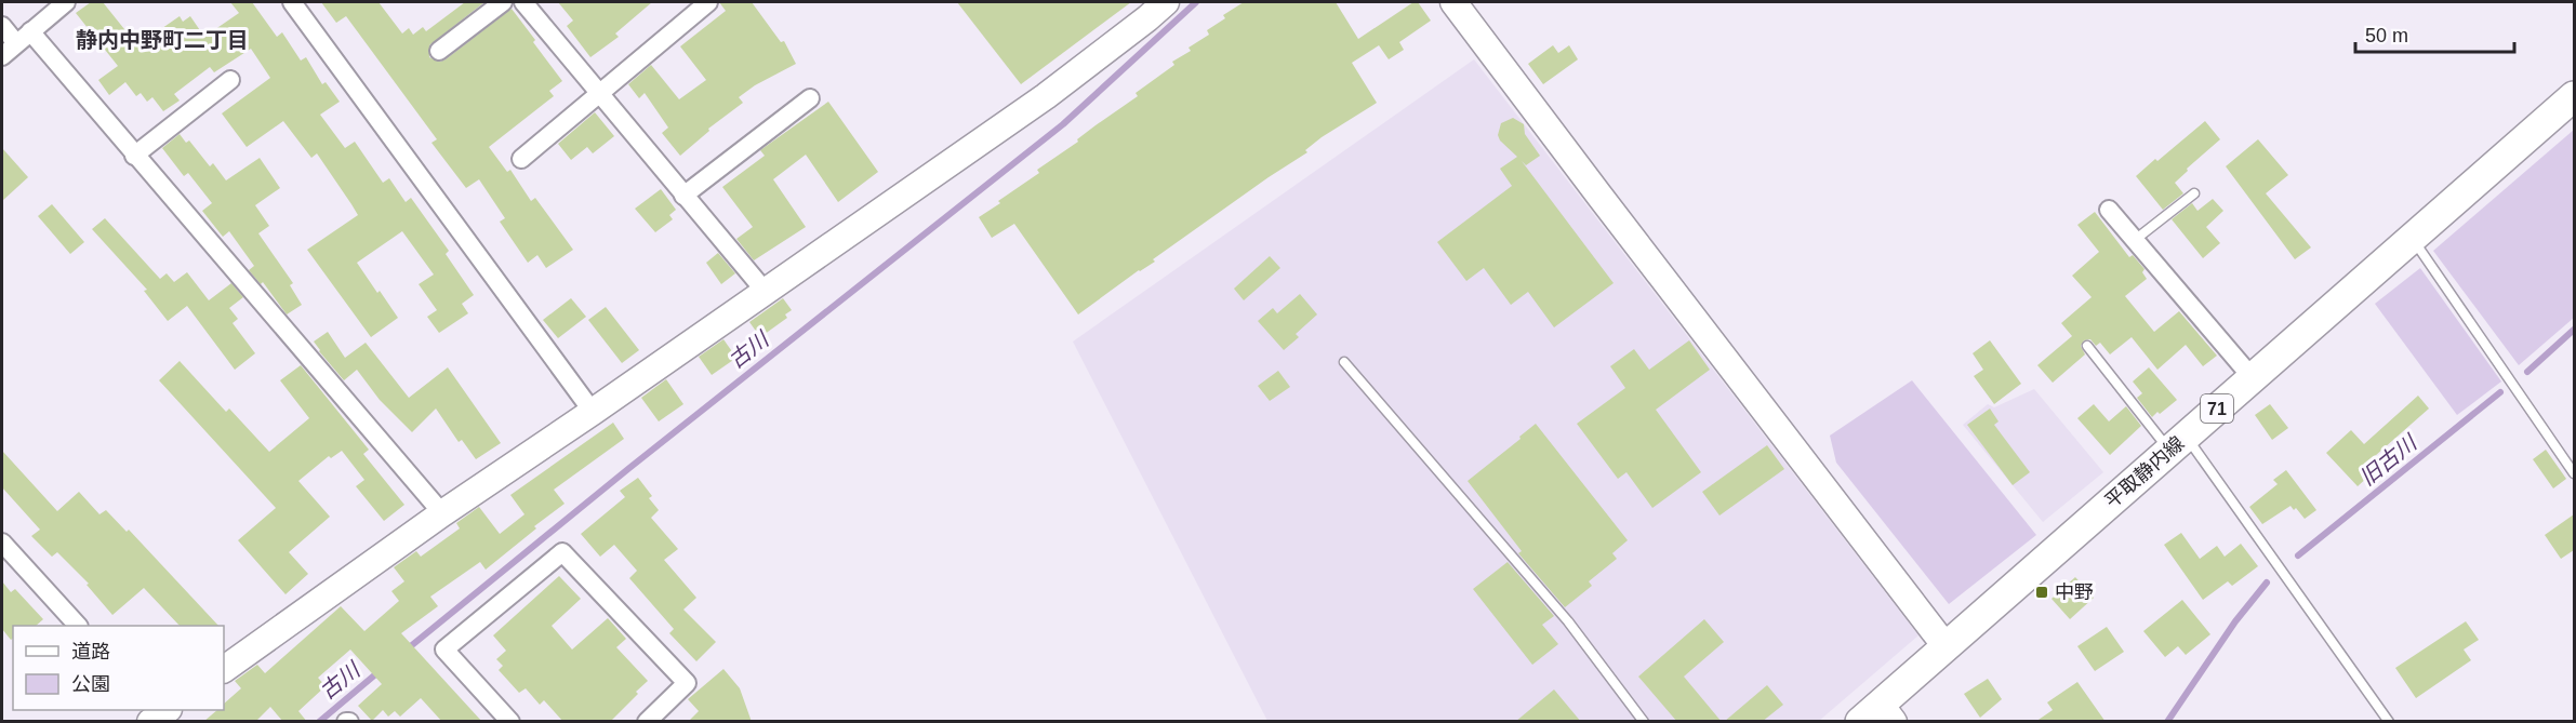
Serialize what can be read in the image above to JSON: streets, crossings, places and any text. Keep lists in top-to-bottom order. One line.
{"streets":{"main road":["71","平取静内線"]},"districts":["静内中野町二丁目"],"water":["古川","旧古川"],"places":{"transit":["中野"]},"legend":["道路","公園"],"scale_bar":"50 m"}
